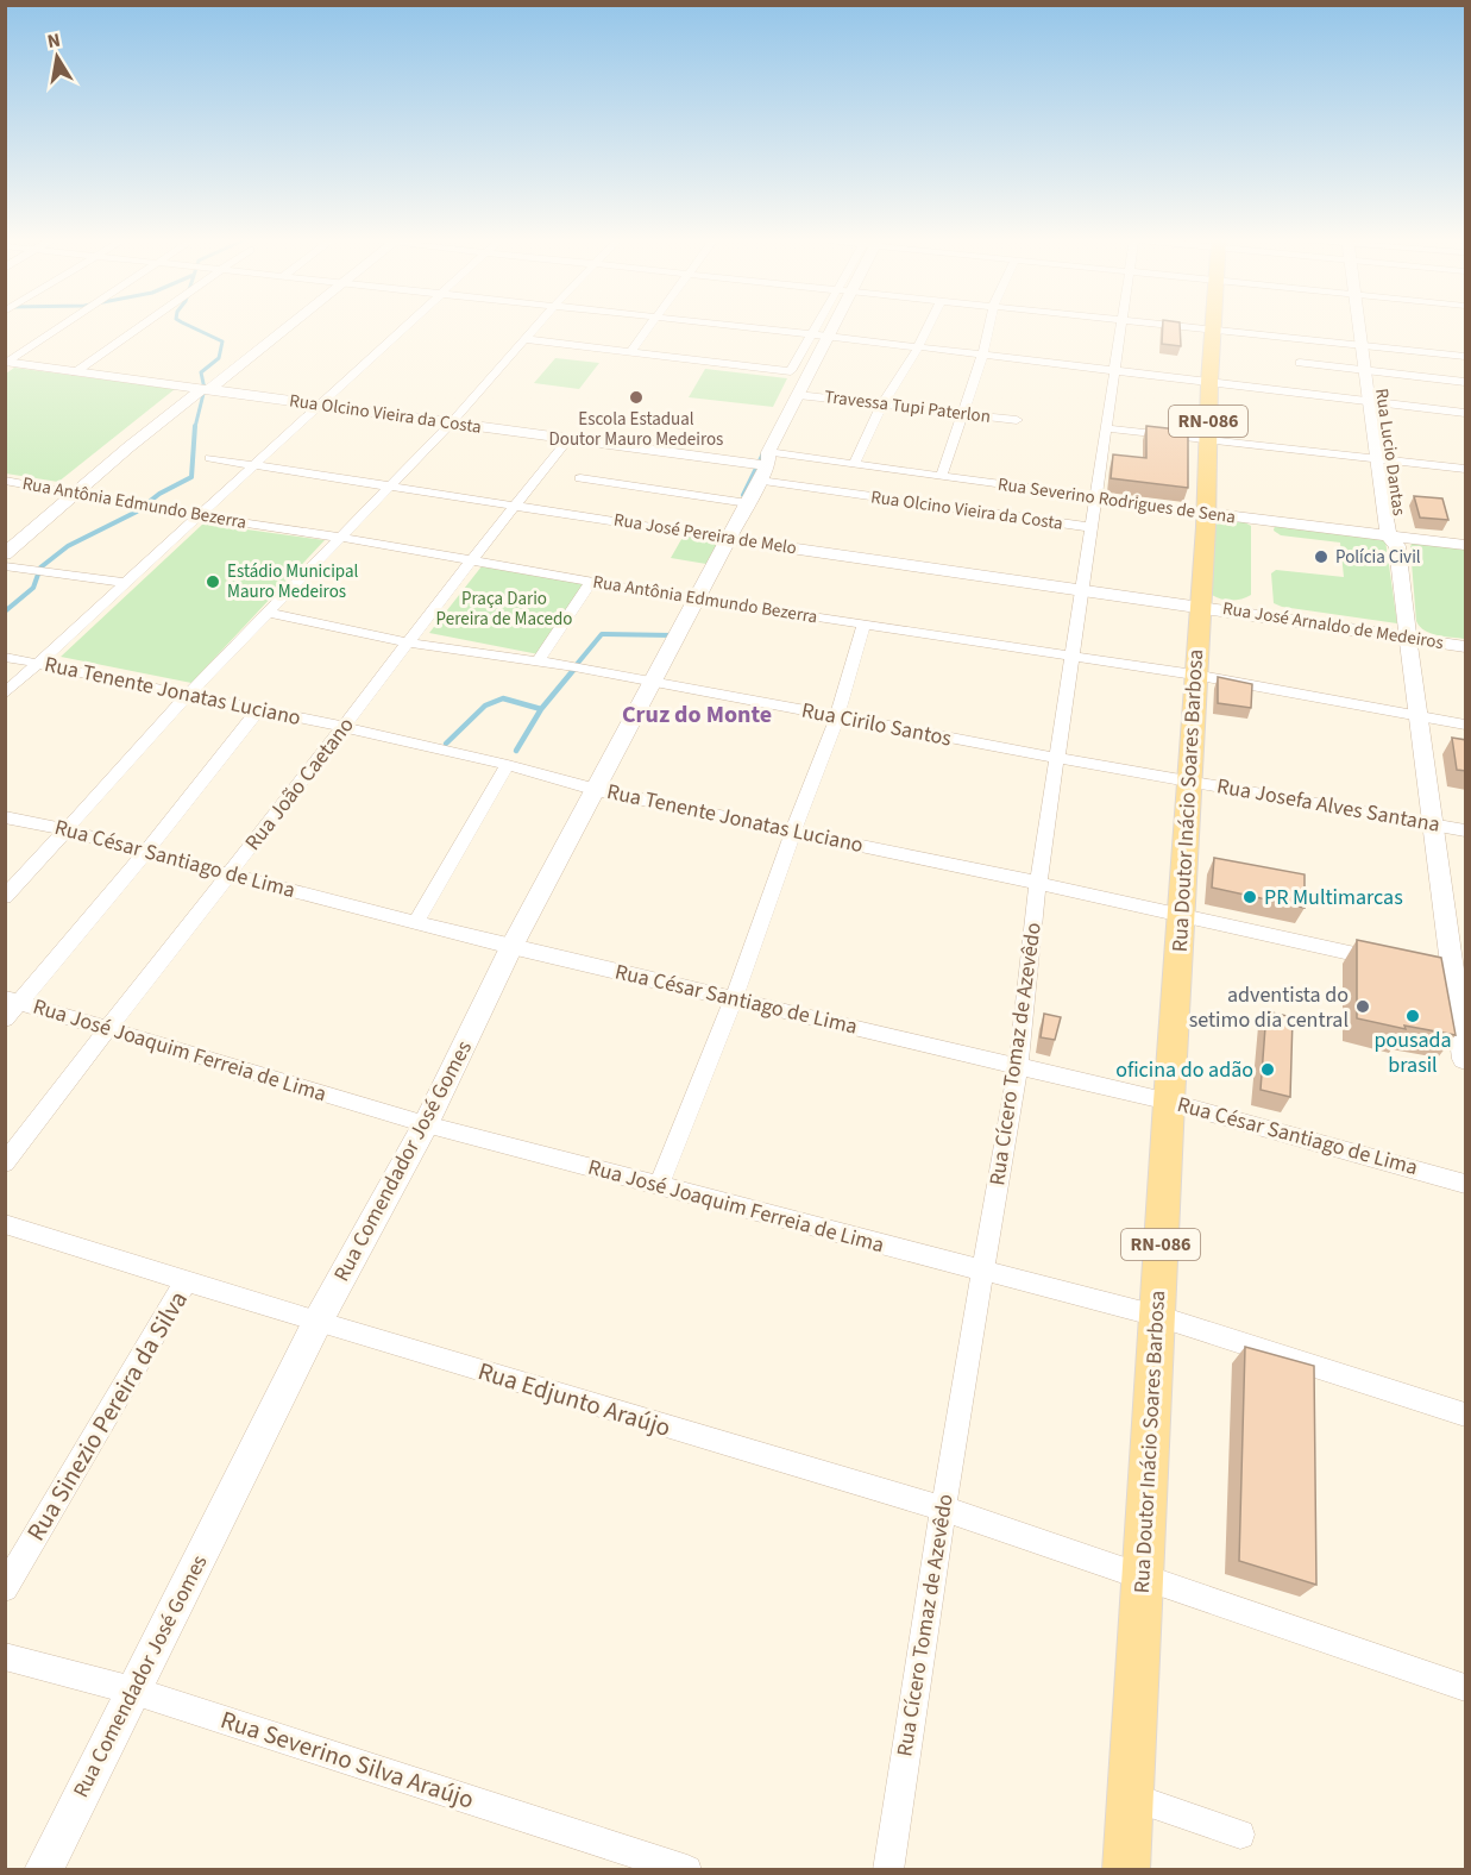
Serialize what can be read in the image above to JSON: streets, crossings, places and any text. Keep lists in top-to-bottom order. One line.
{"streets":{"main road":["RN-086","Rua Doutor Inácio Soares Barbosa"],"street":["Travessa Tupi Paterlon","Rua Olcino Vieira da Costa","Rua Lucio Dantas","Rua Severino Rodrigues de Sena","Rua Antônia Edmundo Bezerra","Rua José Pereira de Melo","Rua José Arnaldo de Medeiros","Rua Tenente Jonatas Luciano","Rua Cirilo Santos","Rua João Caetano","Rua Josefa Alves Santana","Rua César Santiago de Lima","Rua José Joaquim Ferreia de Lima","Rua Cícero Tomaz de Azevêdo","Rua Comendador José Gomes","Rua Edjunto Araújo","Rua Sinezio Pereira da Silva","Rua Severino Silva Araújo"]},"crossings":[["Travessa Tupi Paterlon","Rua Comendador José Gomes"],["Rua Olcino Vieira da Costa","Rua Severino Rodrigues de Sena"],["Rua Olcino Vieira da Costa","Rua João Caetano"],["Rua Olcino Vieira da Costa","Rua Cícero Tomaz de Azevêdo"],["Rua Olcino Vieira da Costa","Rua Comendador José Gomes"],["RN-086","Rua Doutor Inácio Soares Barbosa"],["Rua Lucio Dantas","Rua Severino Rodrigues de Sena"],["Rua Severino Rodrigues de Sena","Rua Doutor Inácio Soares Barbosa"],["Rua Severino Rodrigues de Sena","Rua Cícero Tomaz de Azevêdo"],["Rua Severino Rodrigues de Sena","Rua Comendador José Gomes"],["Rua Antônia Edmundo Bezerra","Rua João Caetano"],["Rua Antônia Edmundo Bezerra","Rua Doutor Inácio Soares Barbosa"],["Rua Antônia Edmundo Bezerra","Rua Cícero Tomaz de Azevêdo"],["Rua Antônia Edmundo Bezerra","Rua Comendador José Gomes"],["Rua José Pereira de Melo","Rua José Arnaldo de Medeiros"],["Rua José Pereira de Melo","Rua João Caetano"],["Rua José Pereira de Melo","Rua Doutor Inácio Soares Barbosa"],["Rua José Pereira de Melo","Rua Cícero Tomaz de Azevêdo"],["Rua José Pereira de Melo","Rua Comendador José Gomes"],["Rua José Arnaldo de Medeiros","Rua Doutor Inácio Soares Barbosa"],["Rua Tenente Jonatas Luciano","Rua João Caetano"],["Rua Tenente Jonatas Luciano","Rua Doutor Inácio Soares Barbosa"],["Rua Tenente Jonatas Luciano","Rua Cícero Tomaz de Azevêdo"],["Rua Tenente Jonatas Luciano","Rua Comendador José Gomes"],["Rua Cirilo Santos","Rua João Caetano"],["Rua Cirilo Santos","Rua Doutor Inácio Soares Barbosa"],["Rua Cirilo Santos","Rua Josefa Alves Santana"],["Rua Cirilo Santos","Rua Cícero Tomaz de Azevêdo"],["Rua Cirilo Santos","Rua Comendador José Gomes"],["Rua João Caetano","Rua César Santiago de Lima"],["Rua João Caetano","Rua José Joaquim Ferreia de Lima"],["Rua Doutor Inácio Soares Barbosa","Rua Josefa Alves Santana"],["Rua Doutor Inácio Soares Barbosa","Rua César Santiago de Lima"],["Rua Doutor Inácio Soares Barbosa","Rua José Joaquim Ferreia de Lima"],["Rua Doutor Inácio Soares Barbosa","Rua Edjunto Araújo"],["Rua César Santiago de Lima","Rua Cícero Tomaz de Azevêdo"],["Rua César Santiago de Lima","Rua Comendador José Gomes"],["Rua José Joaquim Ferreia de Lima","Rua Cícero Tomaz de Azevêdo"],["Rua José Joaquim Ferreia de Lima","Rua Comendador José Gomes"],["Rua Cícero Tomaz de Azevêdo","Rua Edjunto Araújo"],["Rua Comendador José Gomes","Rua Edjunto Araújo"],["Rua Comendador José Gomes","Rua Severino Silva Araújo"],["Rua Edjunto Araújo","Rua Sinezio Pereira da Silva"]],"districts":["Cruz do Monte"],"parks":["Praça Dario Pereira de Macedo"],"places":["Escola Estadual Doutor Mauro Medeiros","Polícia Civil","Estádio Municipal Mauro Medeiros","PR Multimarcas","adventista do setimo dia central","pousada brasil","oficina do adão"],"north":"top"}
